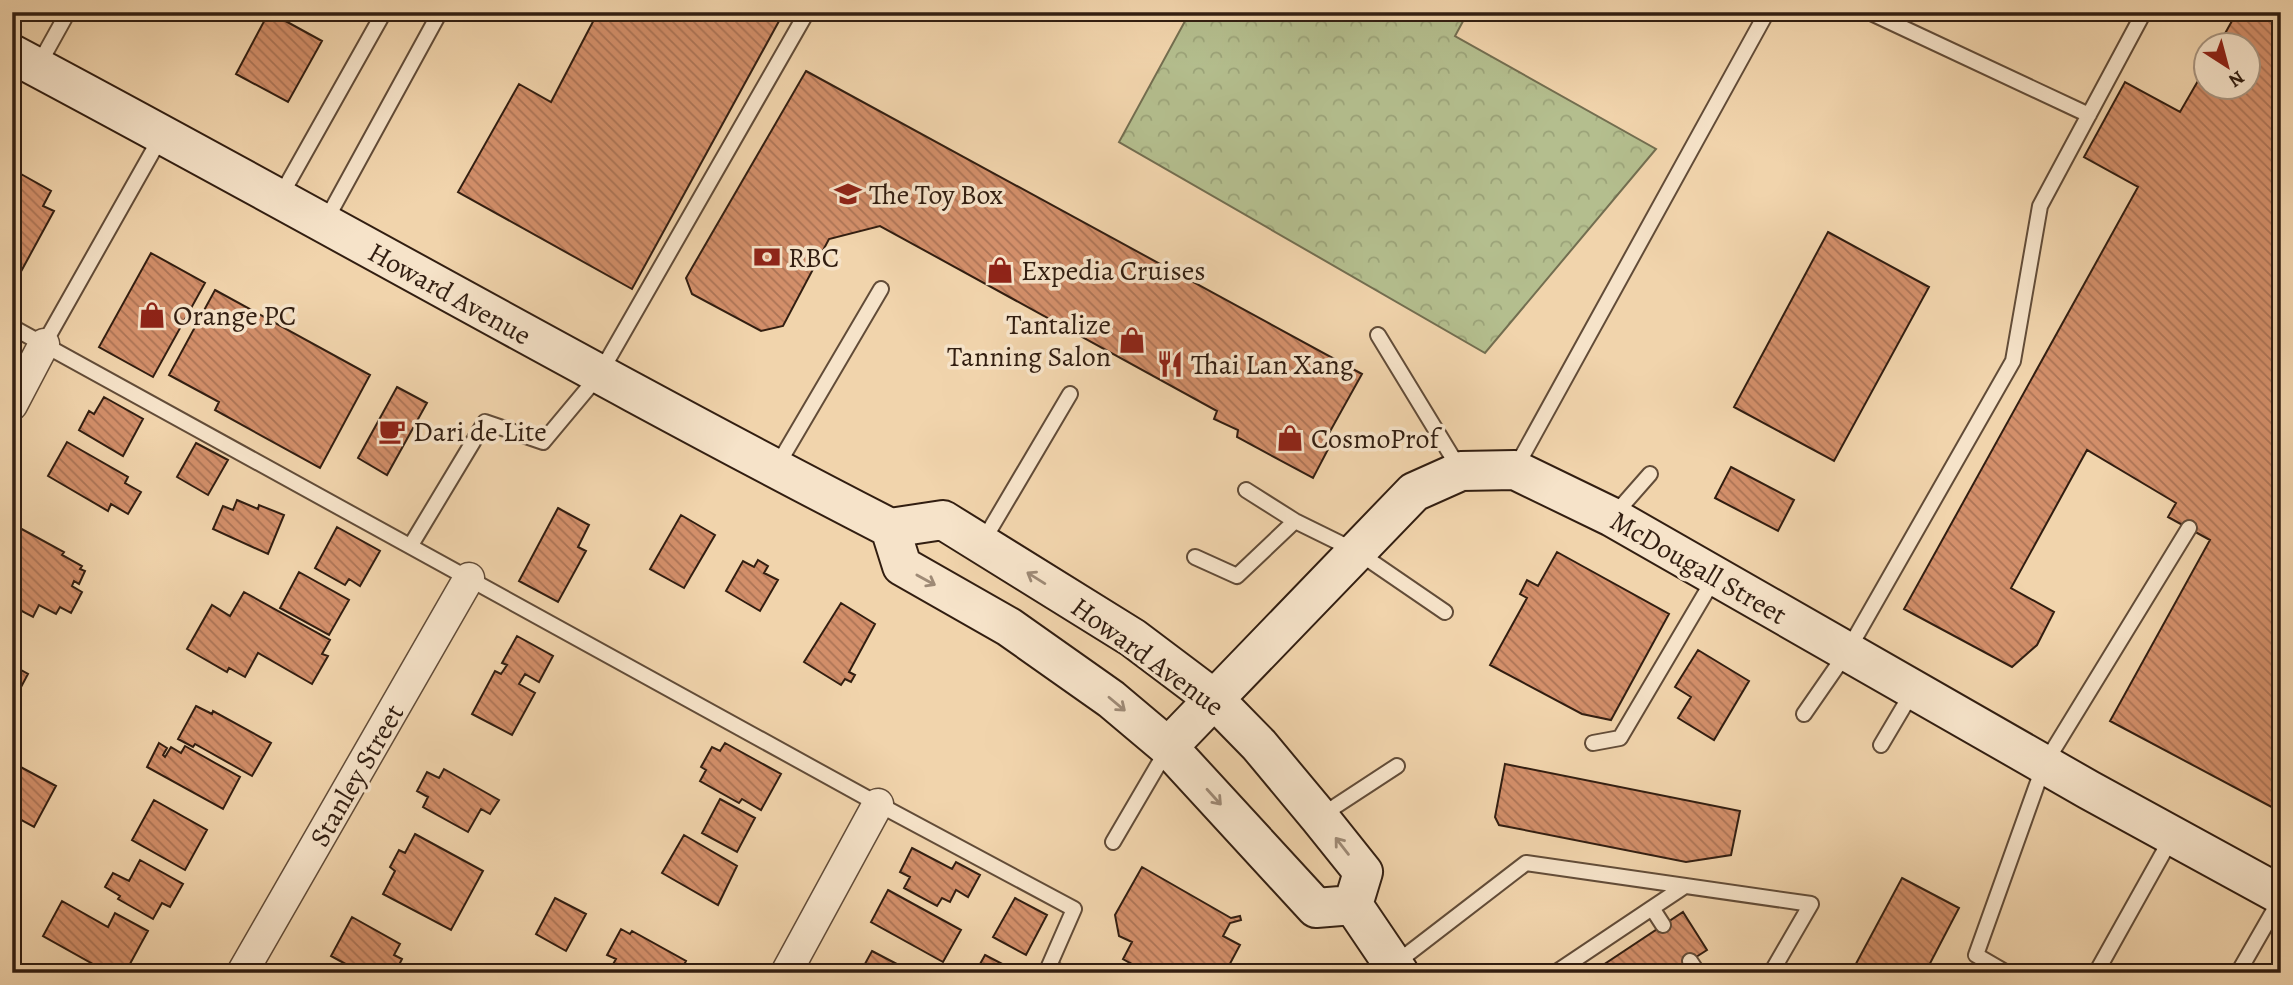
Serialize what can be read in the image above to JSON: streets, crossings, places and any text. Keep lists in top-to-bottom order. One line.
{"streets":{"main road":["Howard Avenue","McDougall Street"],"street":["Stanley Street"]},"crossings":[["Howard Avenue","McDougall Street"]],"places":{"school or university":["The Toy Box"],"bank":["RBC"],"shop":["Expedia Cruises","Orange PC","Tantalize Tanning Salon","CosmoProf"],"restaurant":["Thai Lan Xang"],"cafe":["Dari de Lite"]},"north":"bottom right"}
